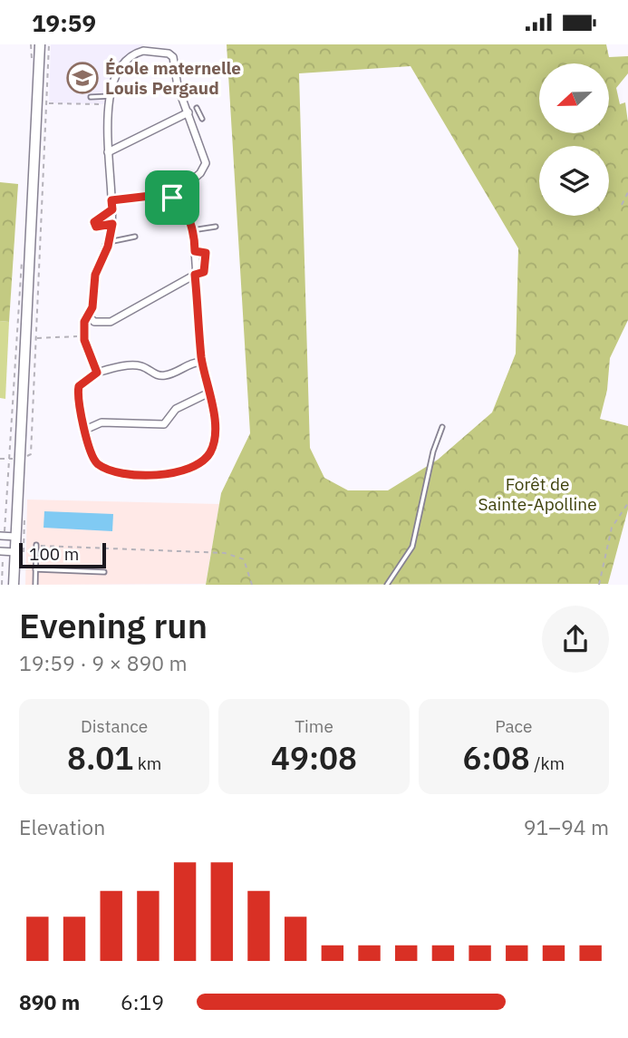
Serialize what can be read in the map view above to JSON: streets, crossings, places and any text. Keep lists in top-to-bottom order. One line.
{"parks":["Forêt de Sainte-Apolline"],"places":{"school or university":["École maternelle Louis Pergaud"]},"scale_bar":"100 m","north":"left","page":{"status":"19:59","scale":"100 m","heading":["Evening run","19:59 · 9 × 890 m"],"stats":[["Distance","8.01 km"],["Time","49:08"],["Pace","6:08 /km"]],"chart":["Elevation","91–94 m"],"list":[{"name":"890 m","note":"6:19"}]}}
